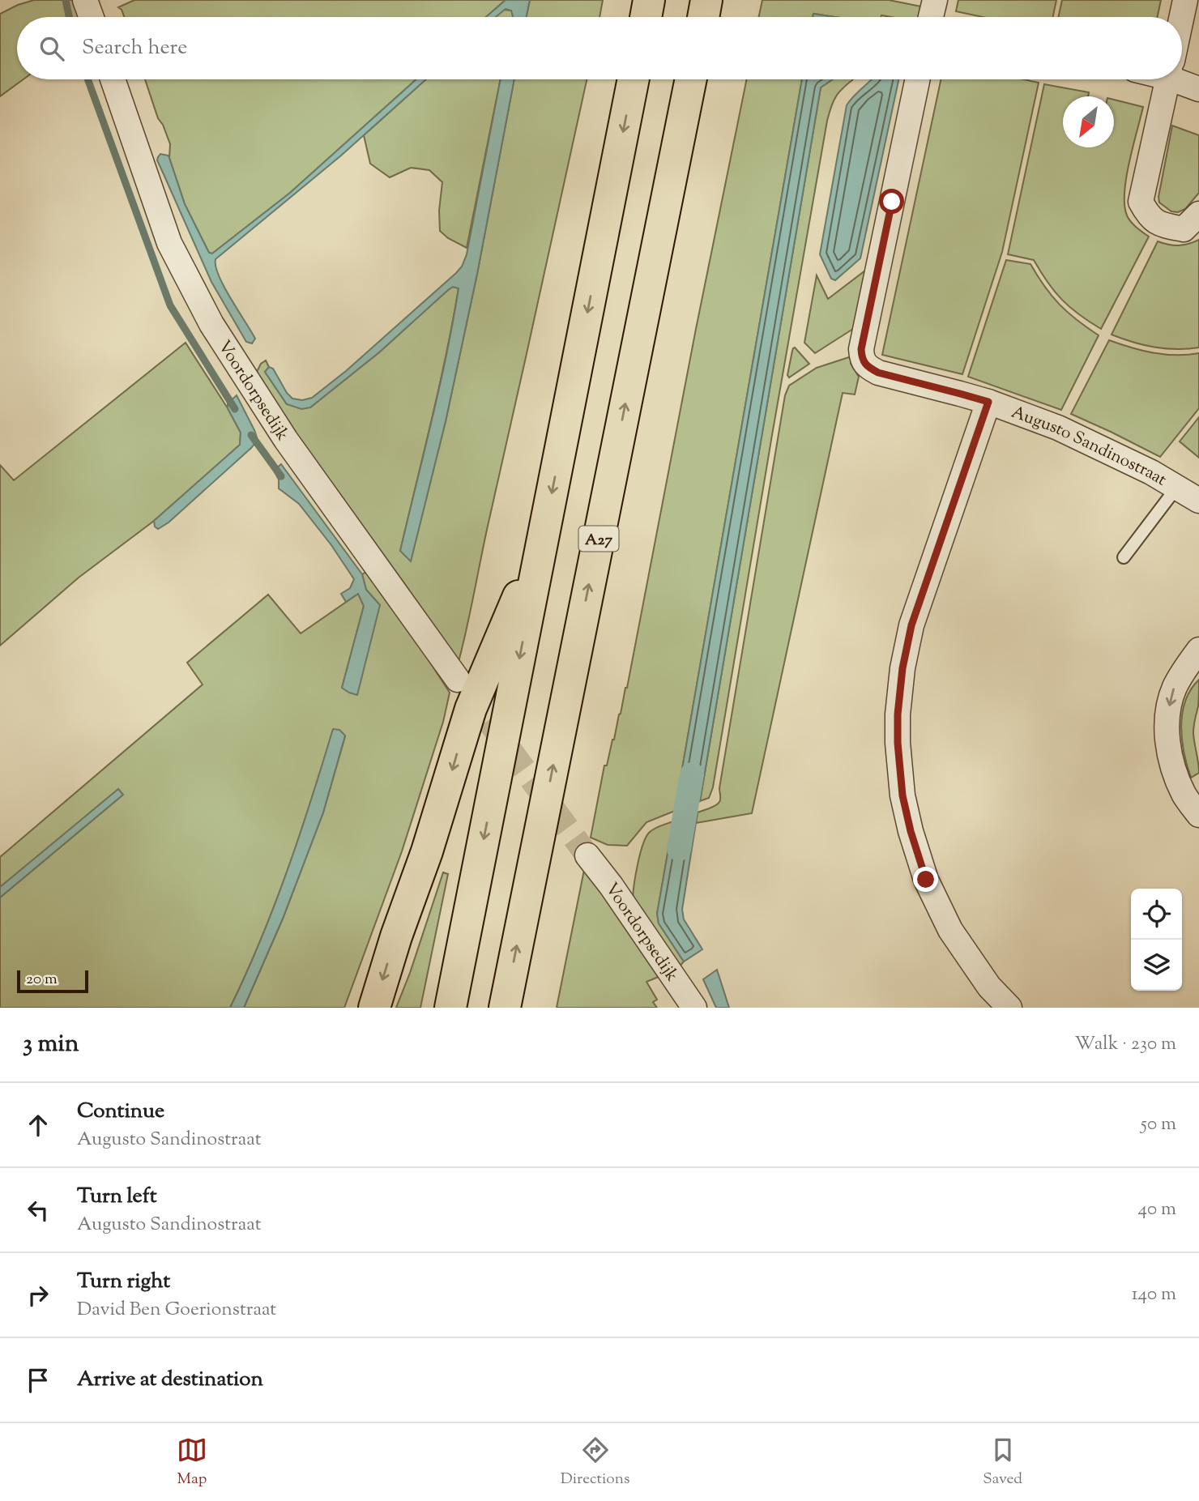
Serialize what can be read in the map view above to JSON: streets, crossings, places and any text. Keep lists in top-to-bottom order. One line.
{"streets":{"highway":["A27"],"street":["Voordorpsedijk","Augusto Sandinostraat"]},"scale_bar":"20 m","north":"bottom left","page":{"search":"Search here","scale":"20 m","heading":["3 min","Walk · 230 m"],"list":[["Continue","Augusto Sandinostraat","50 m"],["Turn left","Augusto Sandinostraat","40 m"],["Turn right","David Ben Goerionstraat","140 m"],"Arrive at destination"],"nav":["Map","Directions","Saved"]}}
